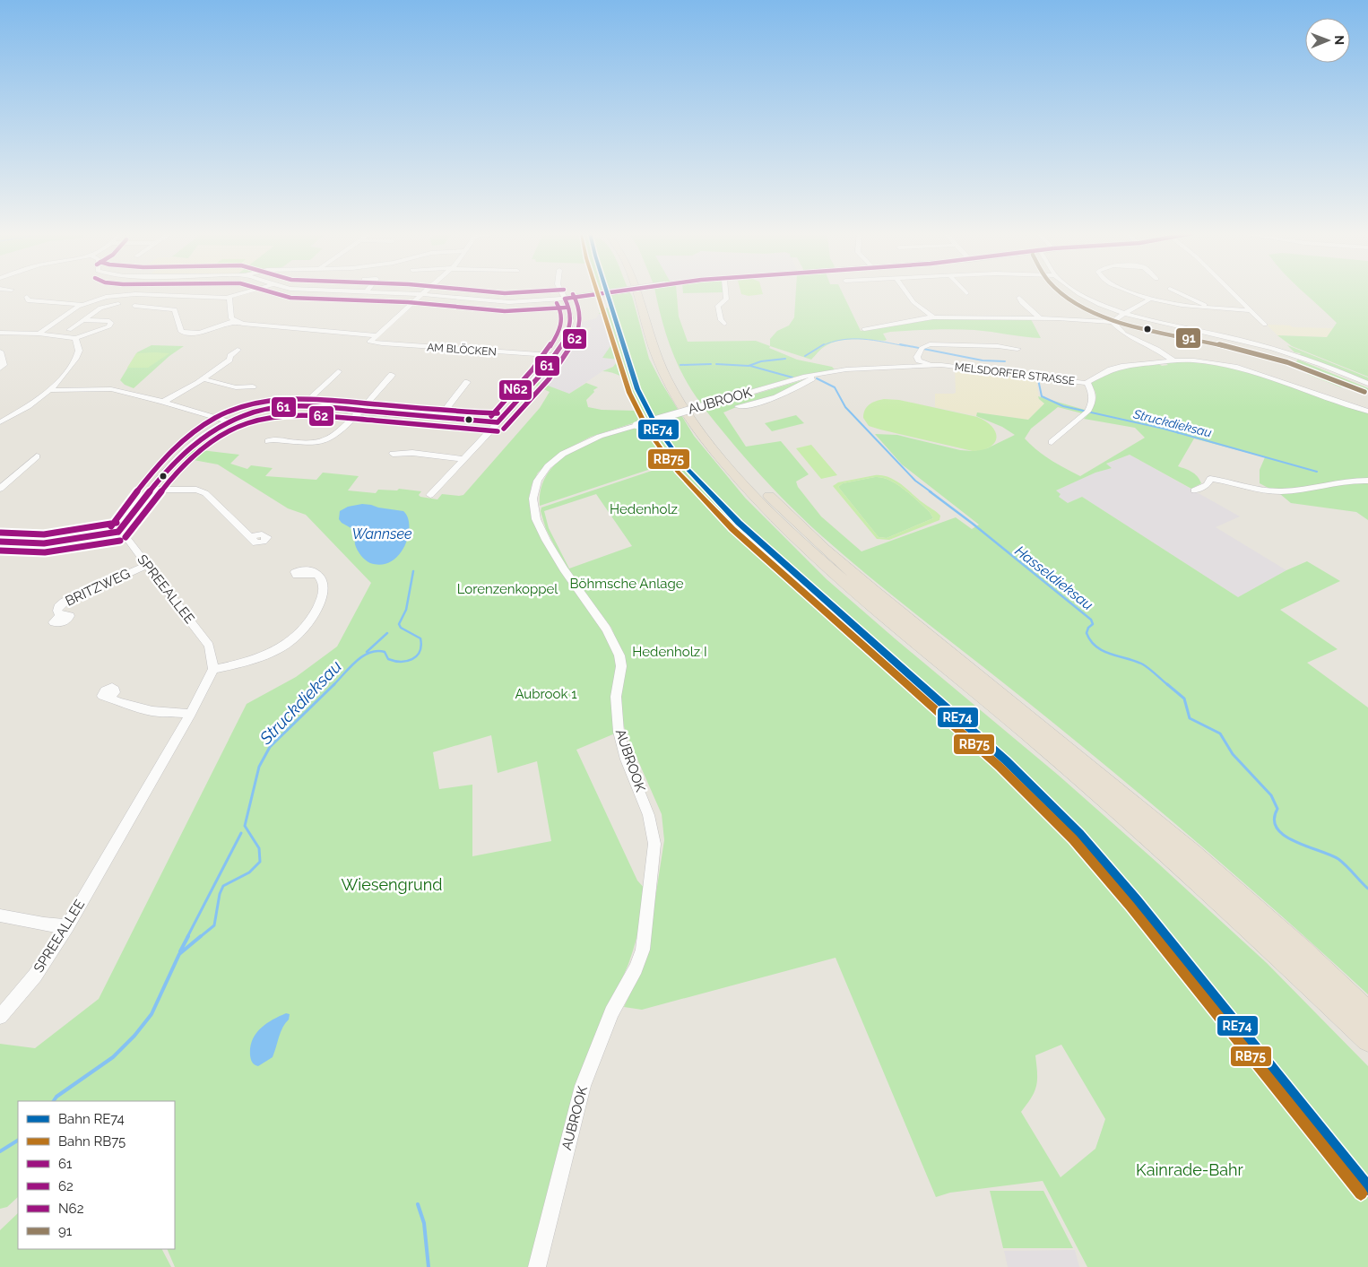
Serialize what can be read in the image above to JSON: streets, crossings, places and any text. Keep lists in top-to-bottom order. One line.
{"streets":{"street":["AM BLÖCKEN","MELSDORFER STRASSE","AUBROOK","BRITZWEG","SPREEALLEE"]},"crossings":[["MELSDORFER STRASSE","AUBROOK"],["BRITZWEG","SPREEALLEE"]],"water":["Struckdieksau","Wannsee","Hasseldieksau"],"parks":["Hedenholz","Böhmsche Anlage","Lorenzenkoppel","Hedenholz I","Aubrook 1","Wiesengrund","Kainrade-Bahr"],"lines":["rail line RE74","rail line RB75","transit line 61","transit line 62","transit line N62","transit line 91"],"legend":["Bahn RE74","Bahn RB75","61","62","N62","91"],"north":"right"}
